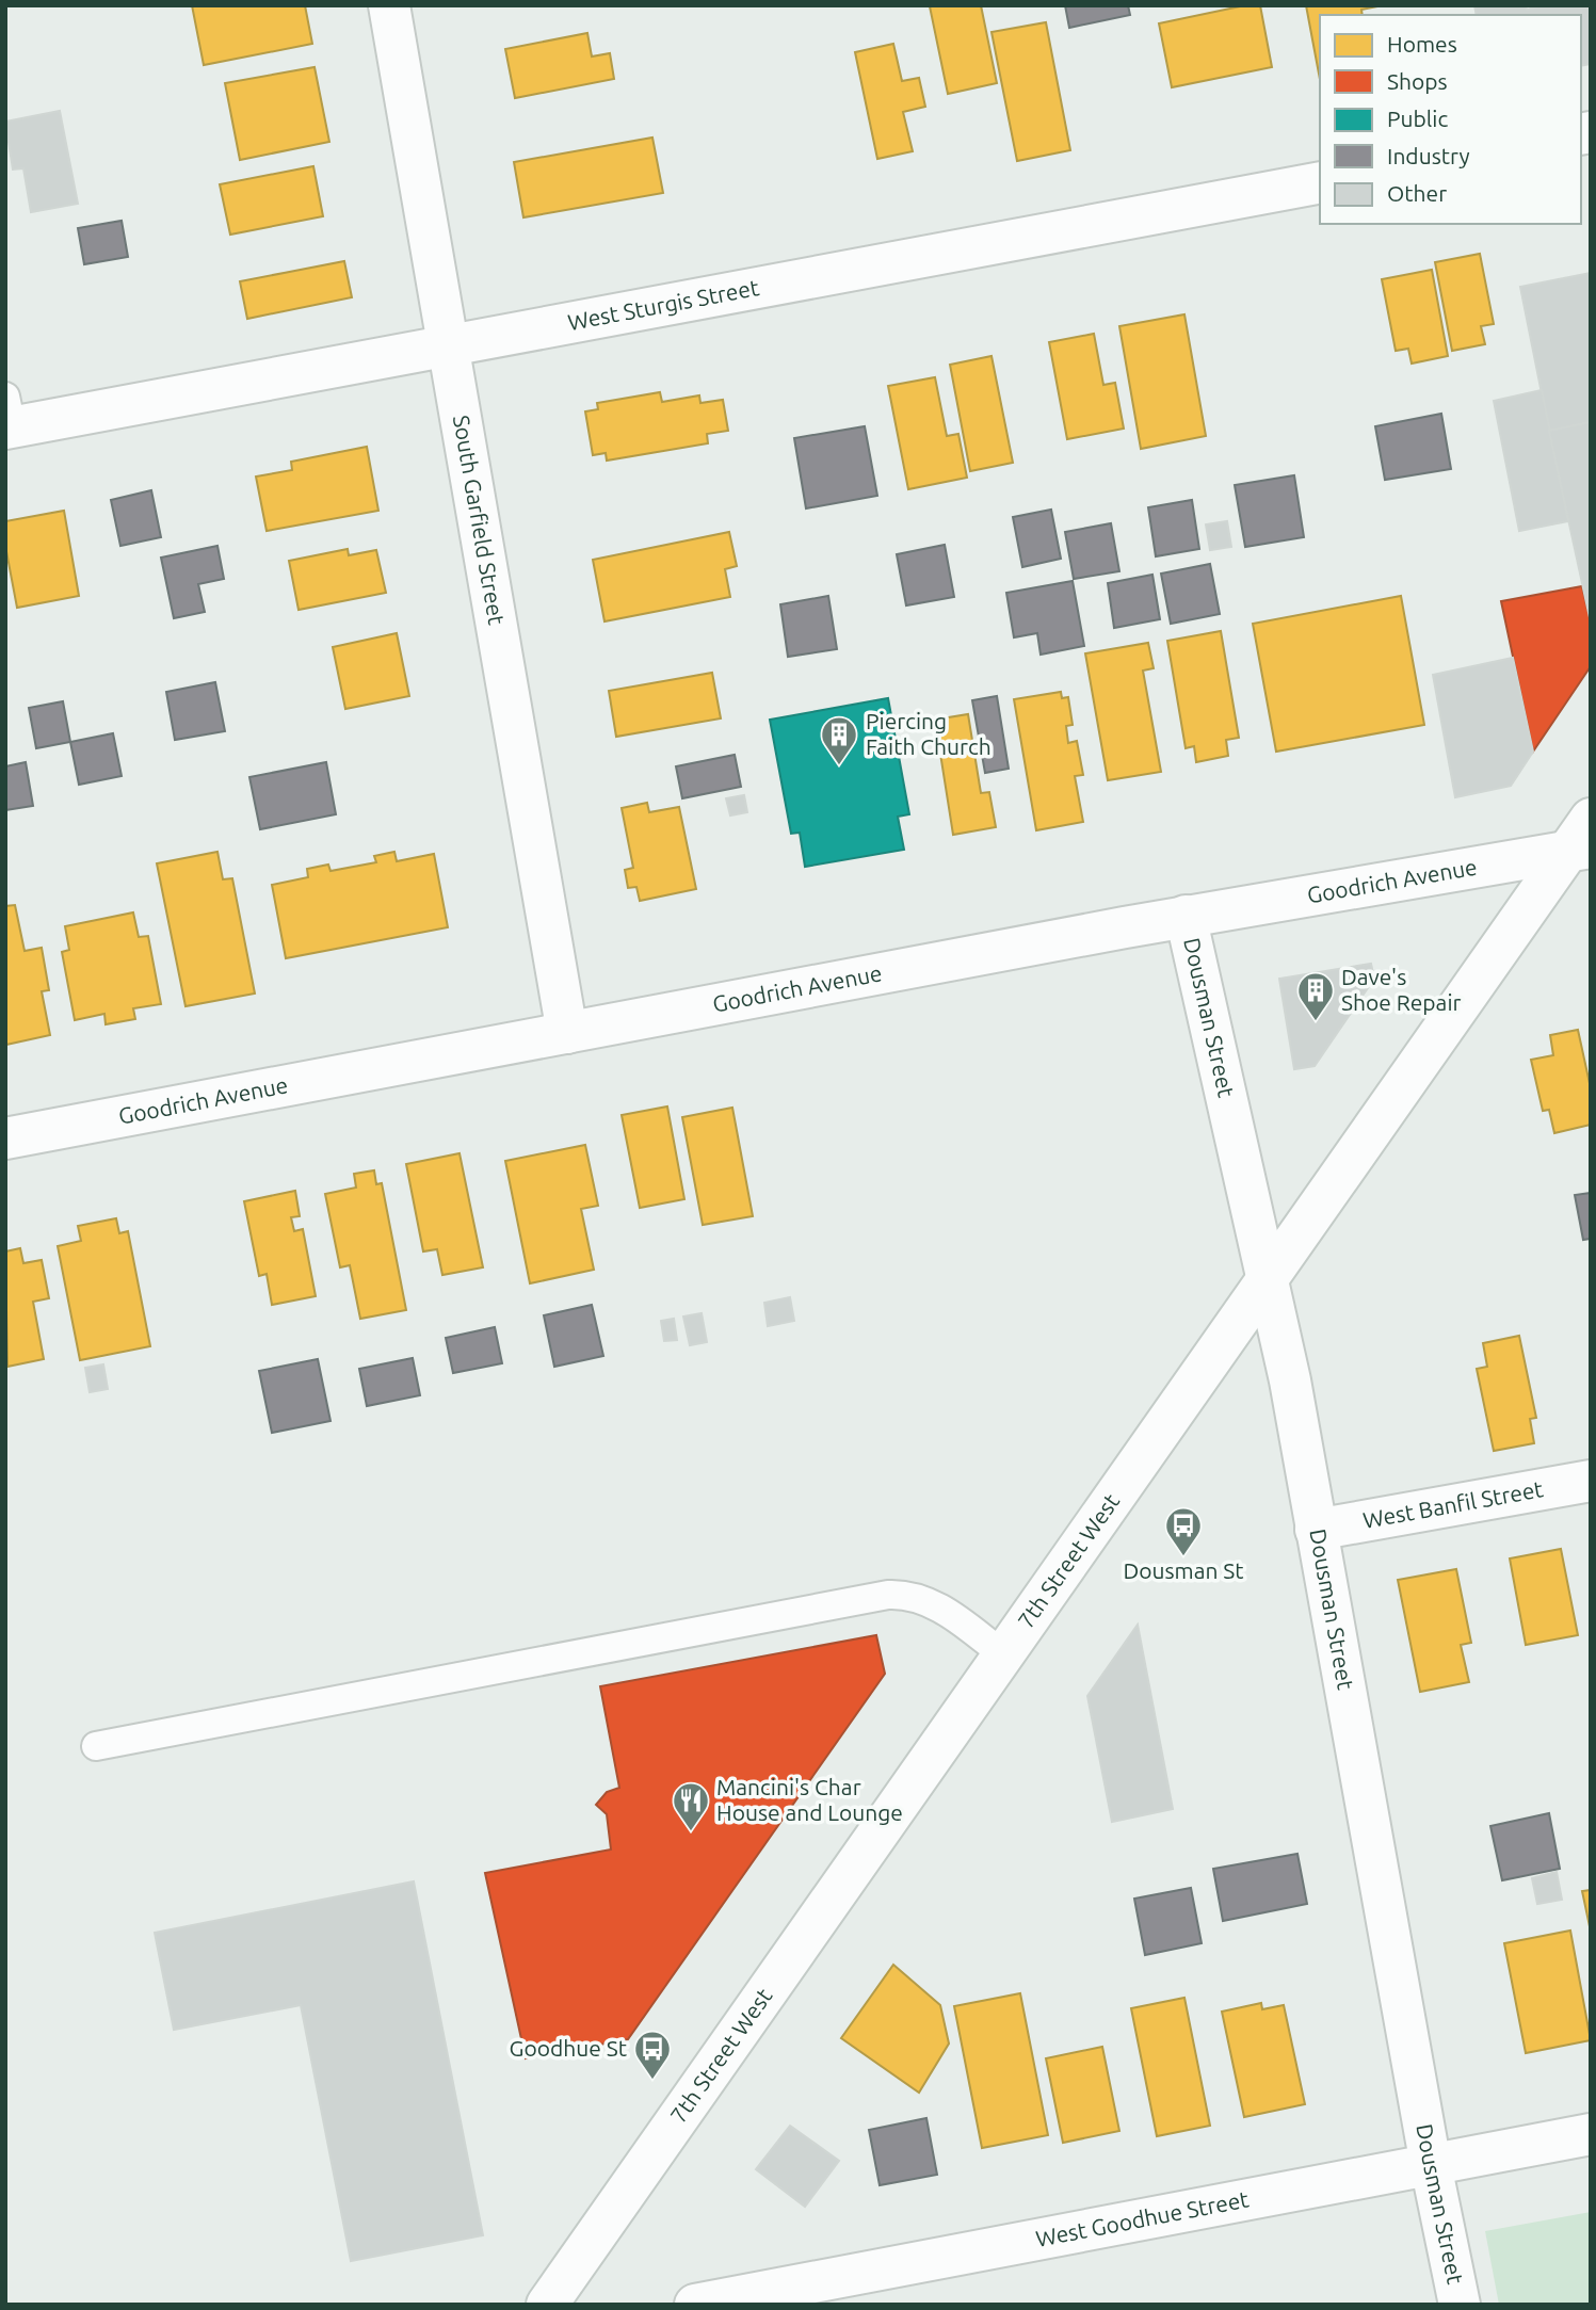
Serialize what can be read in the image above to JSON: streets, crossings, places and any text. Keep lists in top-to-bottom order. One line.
{"streets":{"street":["West Sturgis Street","South Garfield Street","Goodrich Avenue","Dousman Street","West Banfil Street","7th Street West","West Goodhue Street"]},"crossings":[["West Sturgis Street","South Garfield Street"],["South Garfield Street","Goodrich Avenue"],["Goodrich Avenue","Dousman Street"],["Goodrich Avenue","7th Street West"],["Dousman Street","West Banfil Street"],["Dousman Street","7th Street West"],["Dousman Street","West Goodhue Street"]],"places":{"building":["Piercing Faith Church","Dave's Shoe Repair"],"bus stop":["Dousman St","Goodhue St"],"restaurant":["Mancini's Char House and Lounge"]},"legend":["Homes","Shops","Public","Industry","Other"]}
